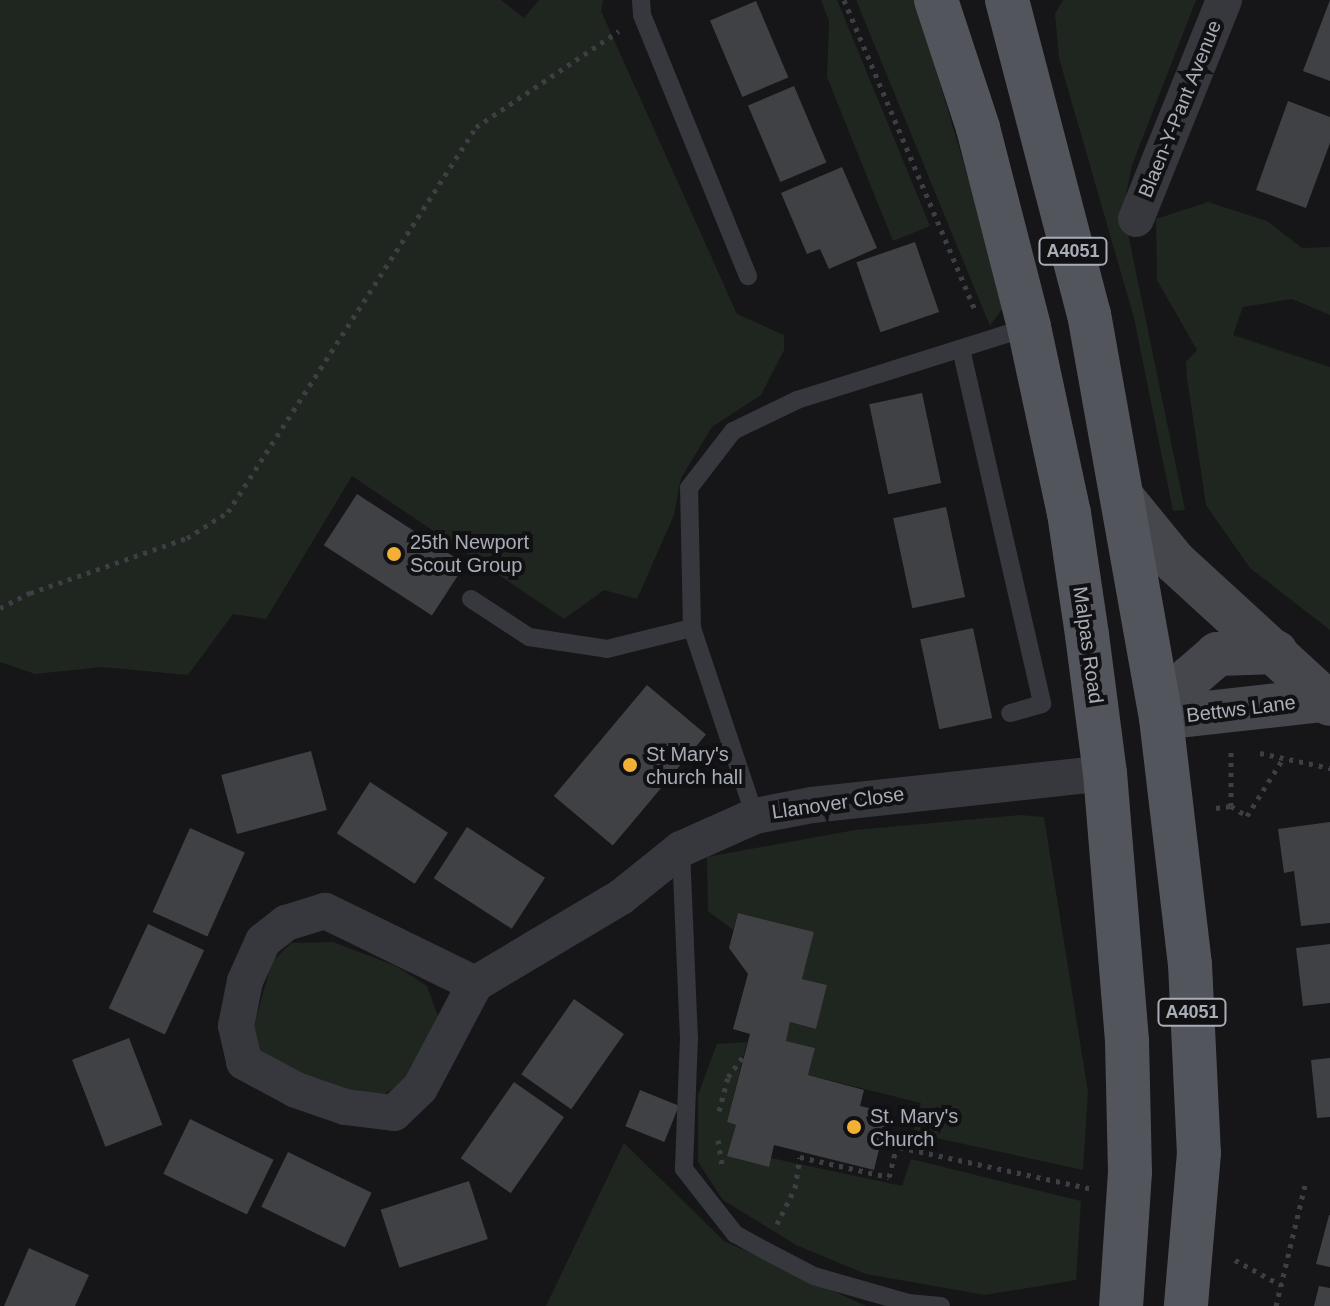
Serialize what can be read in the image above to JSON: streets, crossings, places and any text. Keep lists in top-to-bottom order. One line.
{"streets":{"main road":["A4051","Malpas Road"],"street":["Blaen-Y-Pant Avenue","Bettws Lane","Llanover Close"]},"crossings":[["A4051","Bettws Lane"],["Malpas Road","Llanover Close"]],"places":["25th Newport Scout Group","St Mary's church hall","St. Mary's Church"]}
